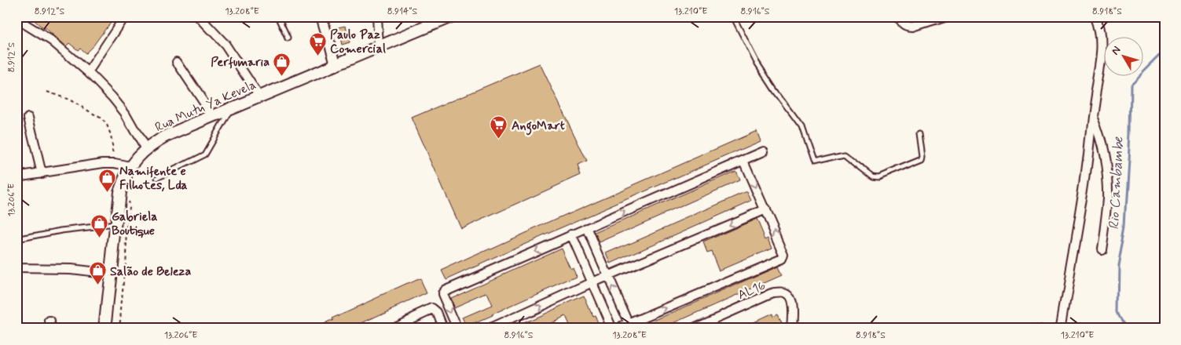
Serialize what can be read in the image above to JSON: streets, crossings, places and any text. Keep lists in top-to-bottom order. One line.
{"streets":{"main road":["Rua Mutu Ya Kevela"],"street":["AL16"]},"water":["Rio Cambambe"],"places":{"supermarket":["Paulo Paz Comercial","AngoMart"],"shop":["Perfumaria","Namifente e Filhotes, Lda","Gabriela Boutique","Salão de Beleza"]},"north":"top left","coordinates":["8.912°S","13.208°E","8.914°S","13.210°E","8.916°S","8.918°S","13.206°E"]}
